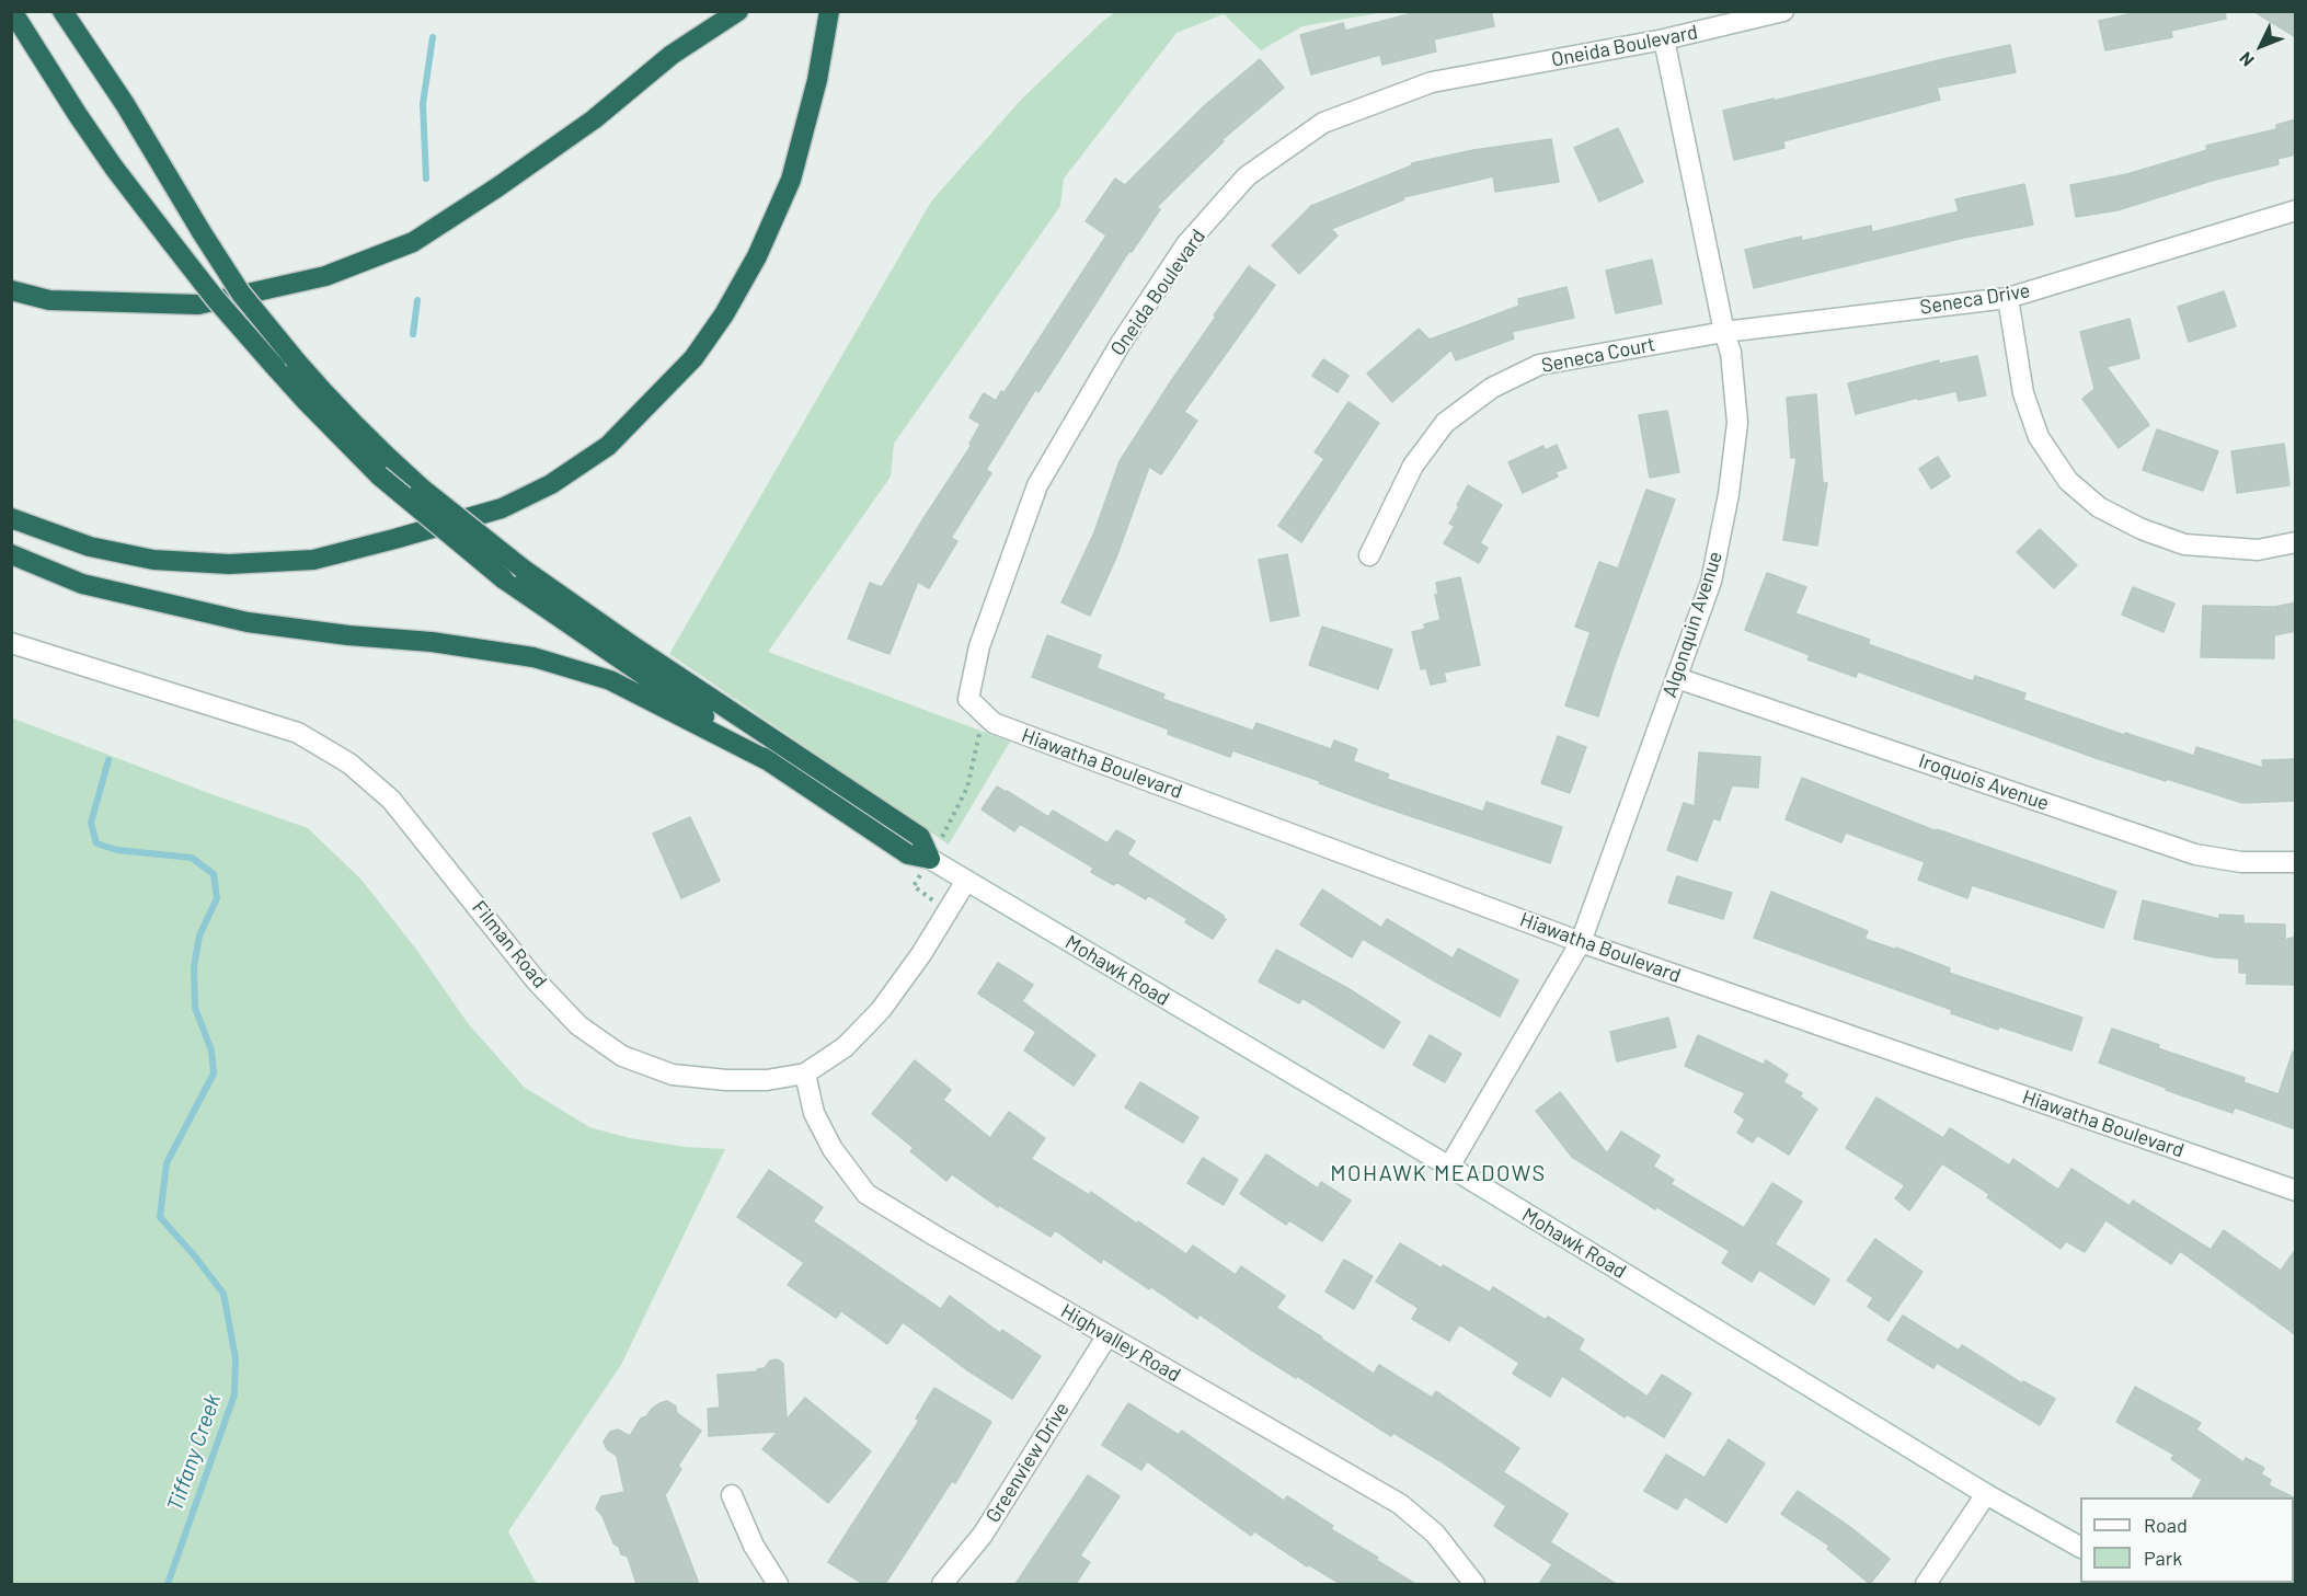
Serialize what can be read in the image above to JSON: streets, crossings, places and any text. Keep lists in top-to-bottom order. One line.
{"streets":{"street":["Oneida Boulevard","Seneca Drive","Seneca Court","Algonquin Avenue","Hiawatha Boulevard","Iroquois Avenue","Filman Road","Mohawk Road","Highvalley Road","Greenview Drive"]},"crossings":[["Oneida Boulevard","Algonquin Avenue"],["Oneida Boulevard","Hiawatha Boulevard"],["Seneca Drive","Seneca Court"],["Seneca Drive","Algonquin Avenue"],["Seneca Court","Algonquin Avenue"],["Algonquin Avenue","Hiawatha Boulevard"],["Algonquin Avenue","Iroquois Avenue"],["Algonquin Avenue","Mohawk Road"],["Filman Road","Mohawk Road"],["Filman Road","Highvalley Road"],["Highvalley Road","Greenview Drive"]],"districts":["MOHAWK MEADOWS"],"water":["Tiffany Creek"],"legend":["Road","Park"],"north":"bottom left"}
